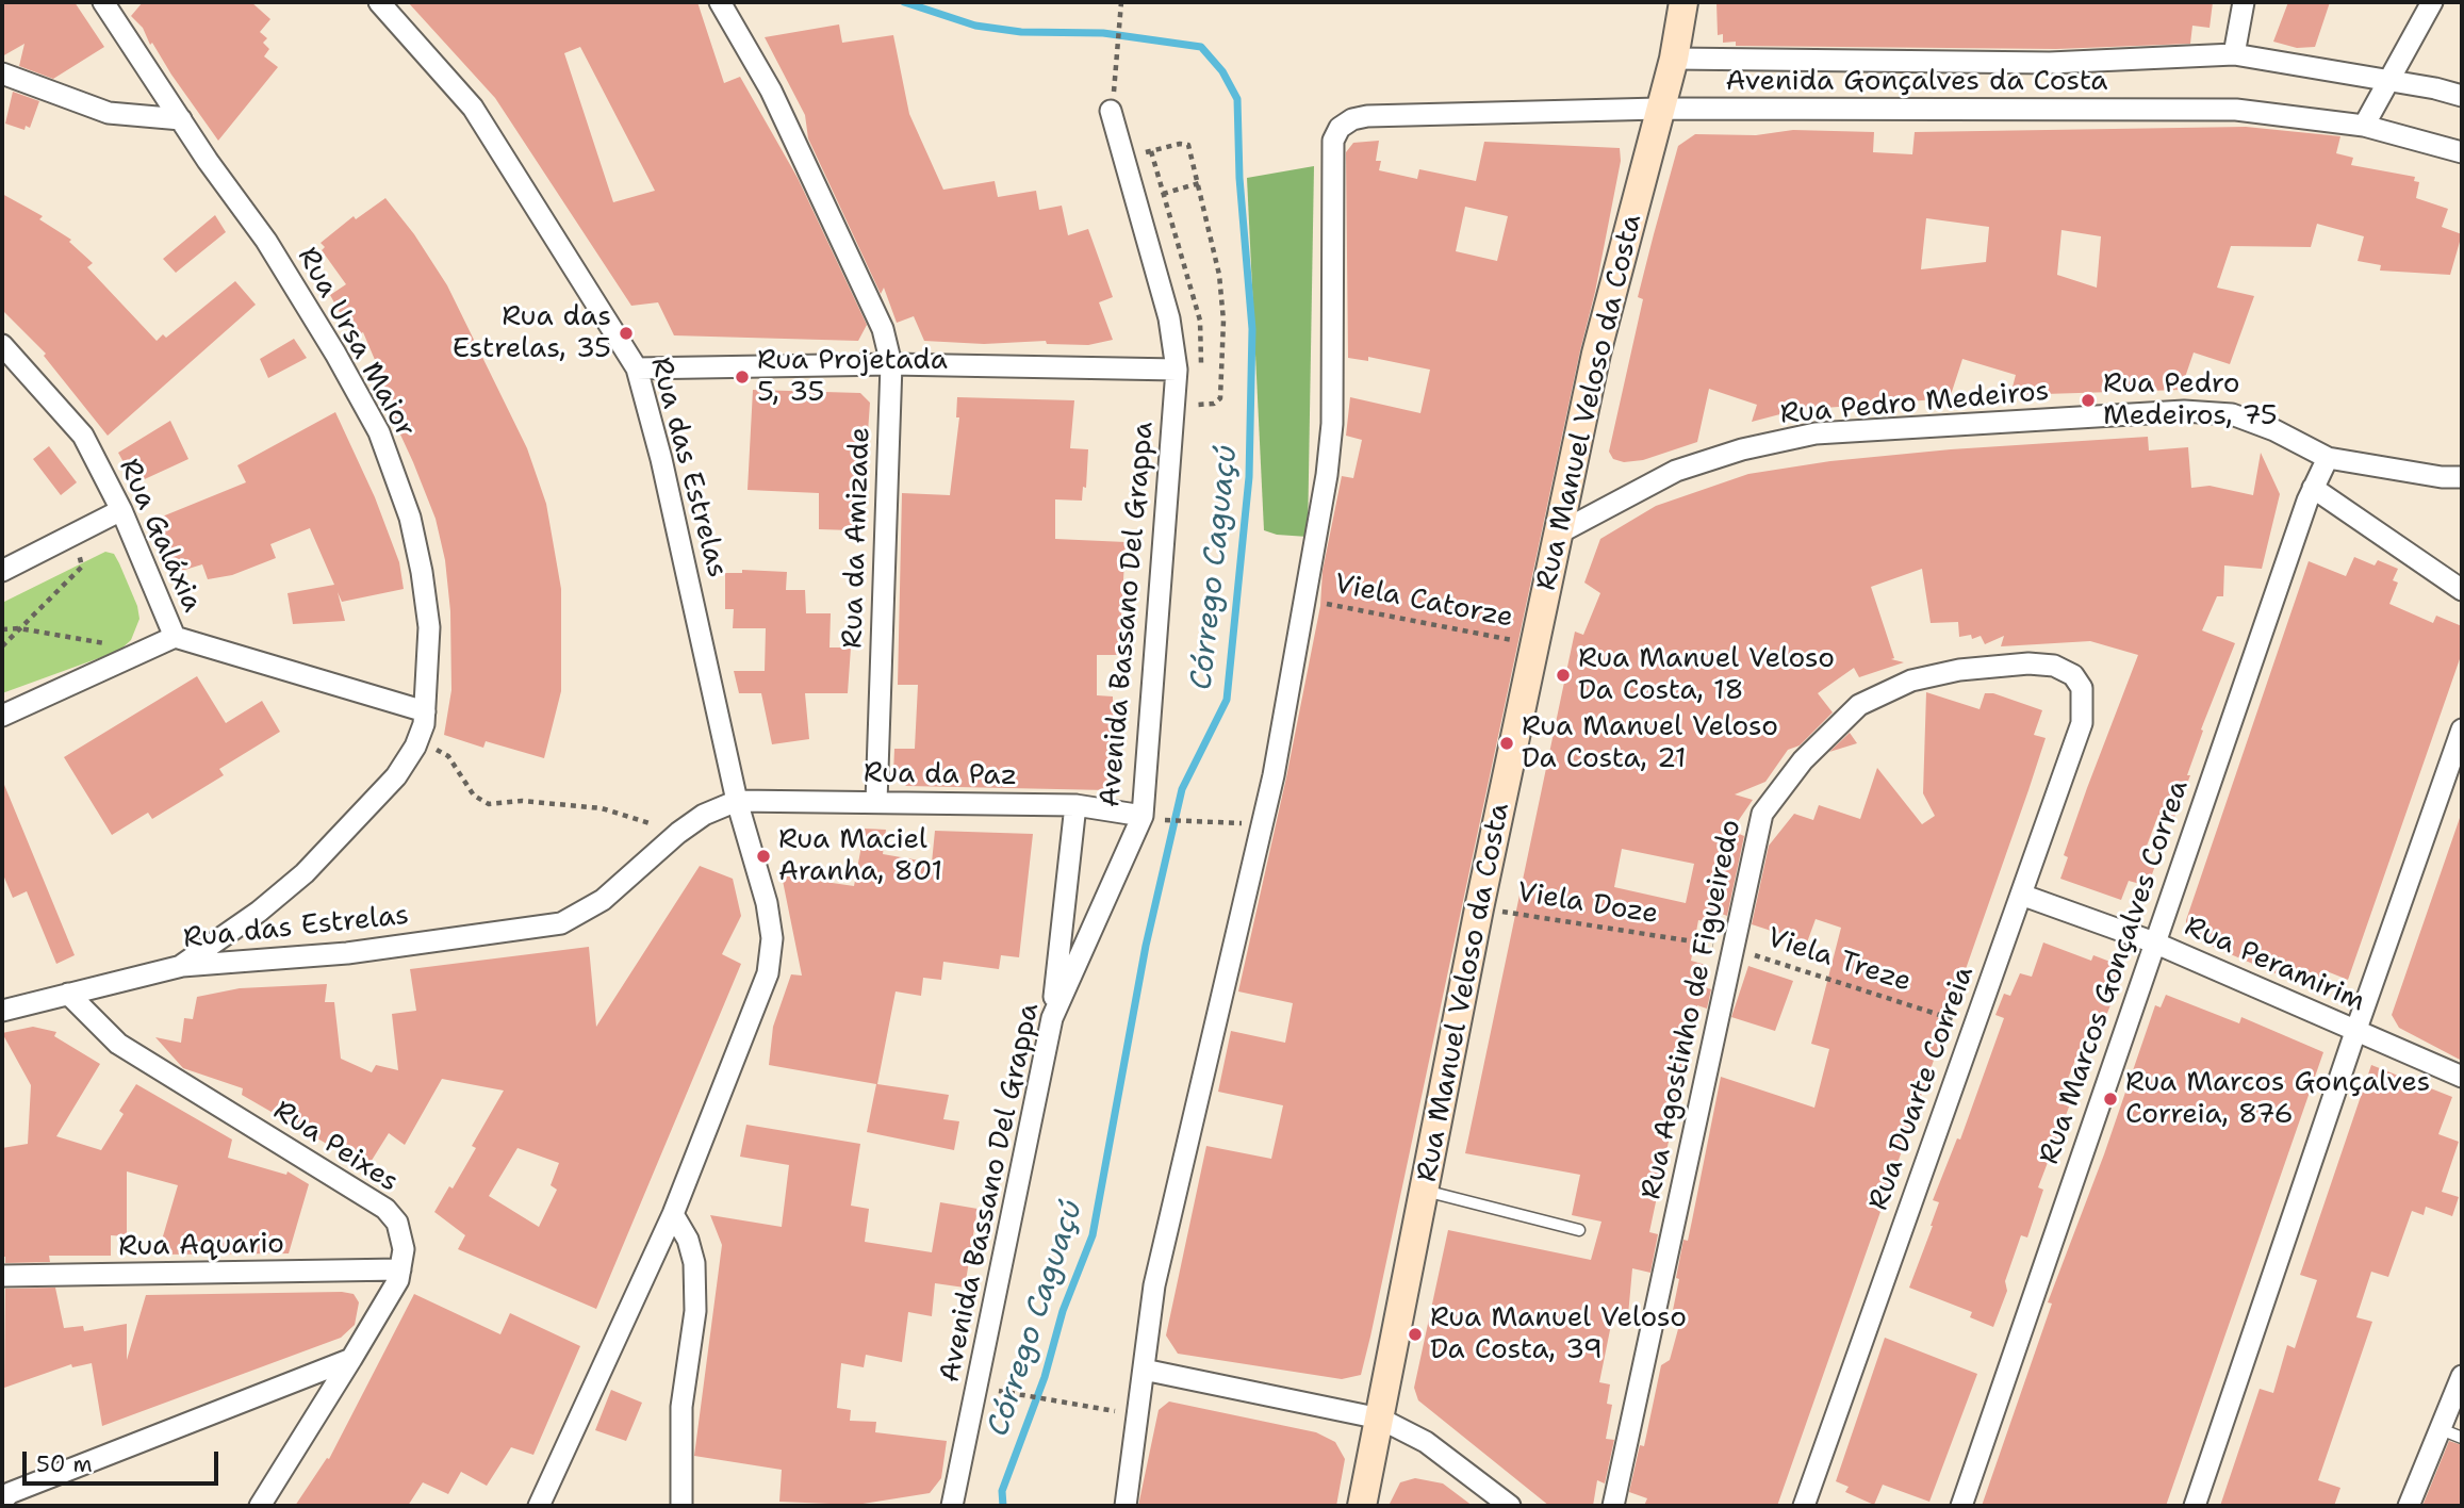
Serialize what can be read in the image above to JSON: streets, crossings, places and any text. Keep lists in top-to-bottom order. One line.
{"streets":{"main road":["Rua Manuel Veloso da Costa"],"street":["Avenida Gonçalves da Costa","Rua Ursa Maior","Rua Pedro Medeiros","Rua das Estrelas","Rua Galáxia","Rua da Amizade","Avenida Bassano Del Grappa","Rua da Paz","Rua Peramirim","Rua Marcos Gonçalves Correa","Rua Agostinho de Figueiredo","Rua Duarte Correia","Rua Peixes","Rua Aquario"],"path":["Viela Catorze","Viela Doze","Viela Treze"]},"crossings":[["Avenida Gonçalves da Costa","Rua Manuel Veloso da Costa"],["Avenida Gonçalves da Costa","Viela Catorze"],["Rua Ursa Maior","Rua das Estrelas"],["Rua Manuel Veloso da Costa","Rua Pedro Medeiros"],["Rua Manuel Veloso da Costa","Viela Catorze"],["Rua Manuel Veloso da Costa","Viela Doze"],["Rua Pedro Medeiros","Rua Marcos Gonçalves Correa"],["Rua das Estrelas","Rua da Paz"],["Rua das Estrelas","Rua Peixes"],["Rua da Amizade","Rua da Paz"],["Avenida Bassano Del Grappa","Rua da Paz"],["Viela Doze","Viela Treze"],["Viela Doze","Rua Agostinho de Figueiredo"],["Viela Treze","Rua Agostinho de Figueiredo"],["Viela Treze","Rua Duarte Correia"],["Rua Peramirim","Rua Marcos Gonçalves Correa"],["Rua Peramirim","Rua Duarte Correia"],["Rua Agostinho de Figueiredo","Rua Duarte Correia"],["Rua Peixes","Rua Aquario"]],"water":["Córrego Caguaçú"],"places":["Rua das Estrelas, 35","Rua Projetada 5, 35","Rua Pedro Medeiros, 75","Rua Manuel Veloso Da Costa, 18","Rua Manuel Veloso Da Costa, 21","Rua Maciel Aranha, 801","Rua Marcos Gonçalves Correia, 876","Rua Manuel Veloso Da Costa, 39"],"scale_bar":"50 m"}
